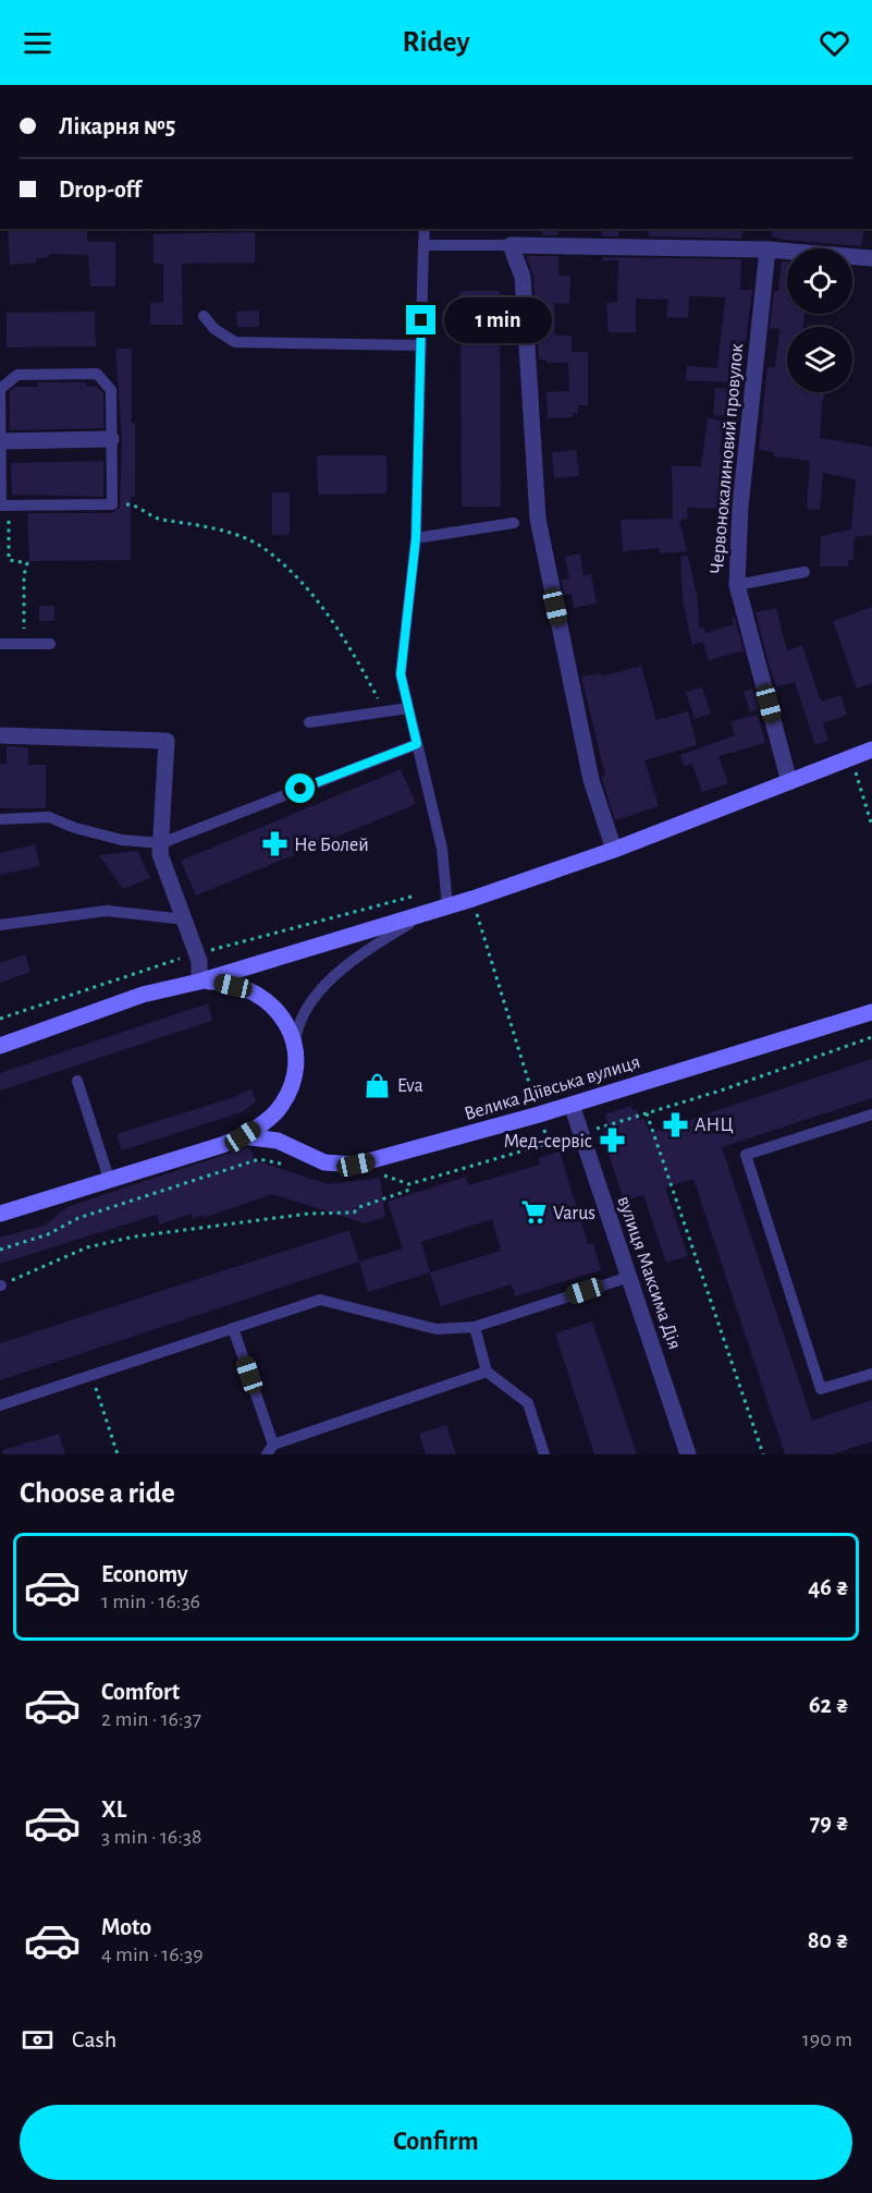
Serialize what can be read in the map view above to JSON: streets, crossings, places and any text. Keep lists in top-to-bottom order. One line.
{"streets":{"main road":["Велика Діївська вулиця"],"street":["Червонокалиновий провулок","вулиця Максима Дія"]},"crossings":[["Червонокалиновий провулок","Велика Діївська вулиця"],["Велика Діївська вулиця","вулиця Максима Дія"]],"places":{"pharmacy":["Не Болей","АНЦ","Мед-сервіс"],"shop":["Eva"],"supermarket":["Varus"]},"page":{"header":"Ridey","banner":["Лікарня №5","Drop-off"],"bubble":"1 min","heading":"Choose a ride","list":[{"name":"Economy","note":"1 min · 16:36","value":"46 ₴"},{"name":"Comfort","note":"2 min · 16:37","value":"62 ₴"},{"name":"XL","note":"3 min · 16:38","value":"79 ₴"},{"name":"Moto","note":"4 min · 16:39","value":"80 ₴"}],"pay":["Cash","190 m"],"buttons":"Confirm"}}
